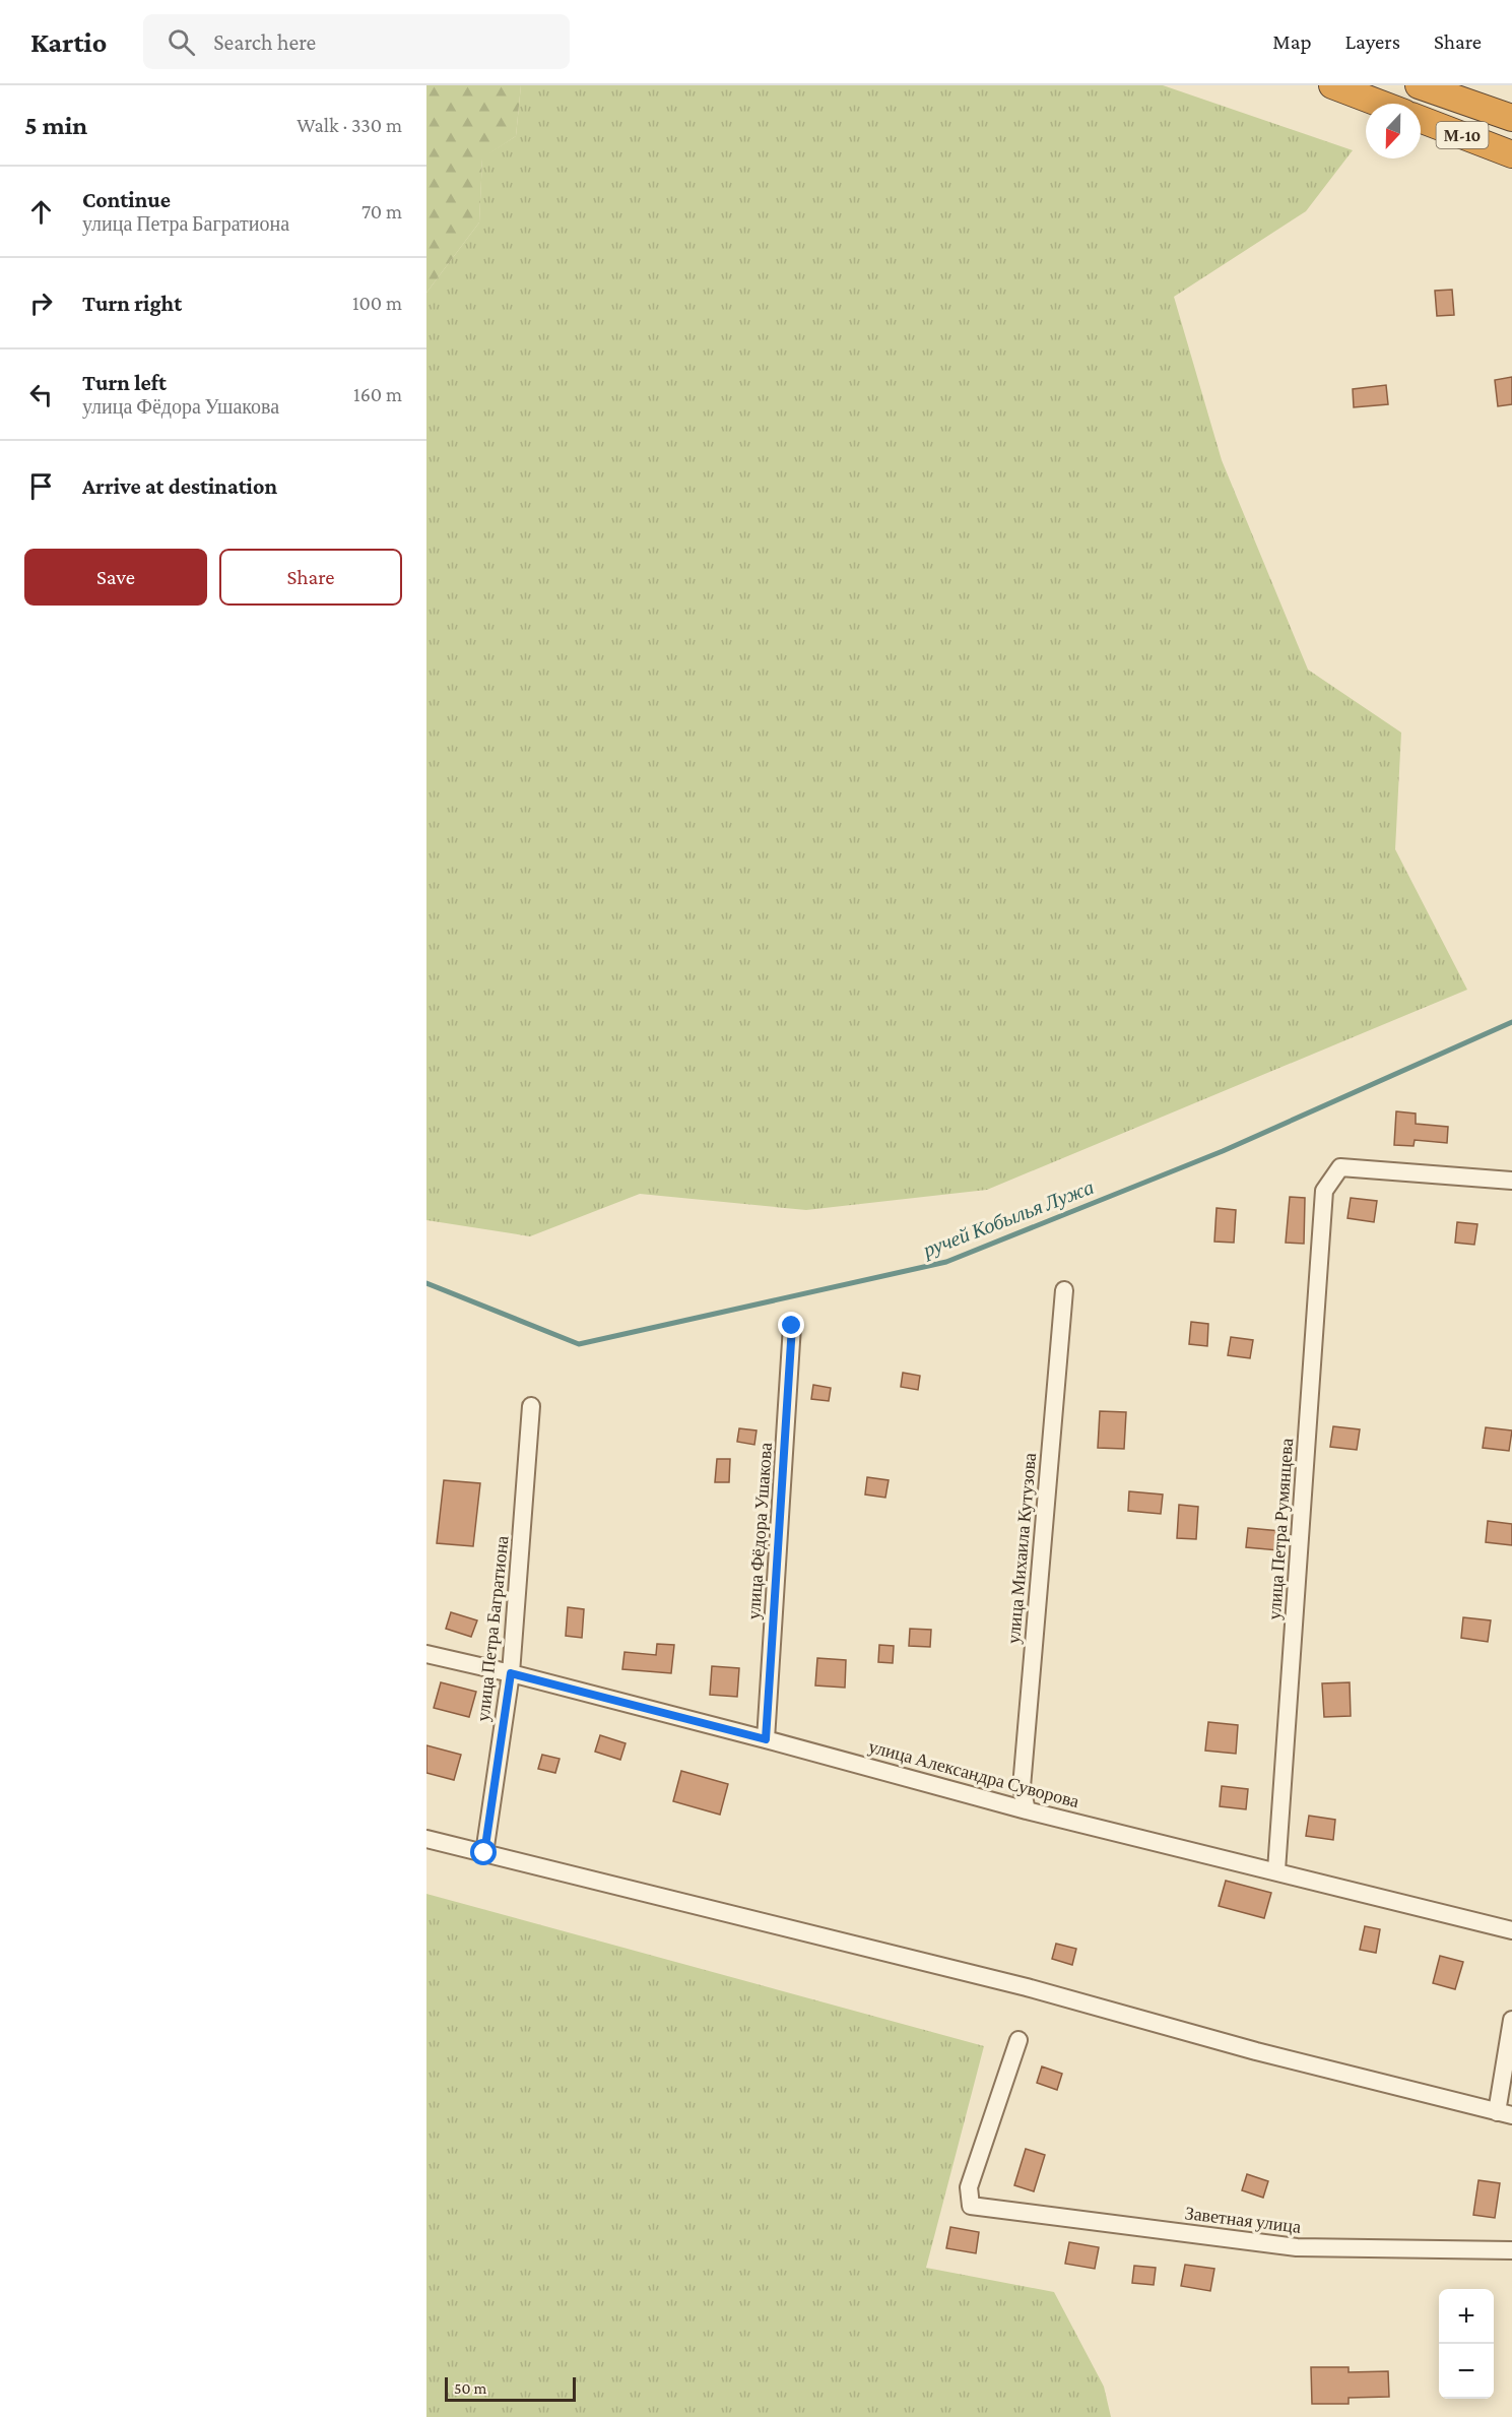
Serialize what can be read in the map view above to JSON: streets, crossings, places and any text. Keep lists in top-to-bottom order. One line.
{"streets":{"highway":["М-10"],"street":["улица Петра Румянцева","улица Фёдора Ушакова","улица Михаила Кутузова","улица Петра Багратиона","улица Александра Суворова","Заветная улица"]},"crossings":[["улица Петра Румянцева","улица Александра Суворова"],["улица Фёдора Ушакова","улица Александра Суворова"],["улица Михаила Кутузова","улица Александра Суворова"],["улица Петра Багратиона","улица Александра Суворова"]],"water":["ручей Кобылья Лужа"],"scale_bar":"50 m","north":"bottom","page":{"header":"Kartio","search":"Search here","nav":["Map","Layers","Share"],"heading":["5 min","Walk · 330 m"],"list":[["Continue","улица Петра Багратиона","70 m"],["Turn right","100 m"],["Turn left","улица Фёдора Ушакова","160 m"],"Arrive at destination"],"buttons":["Save","Share"],"map_buttons":["+","−"],"scale":"50 m"}}
